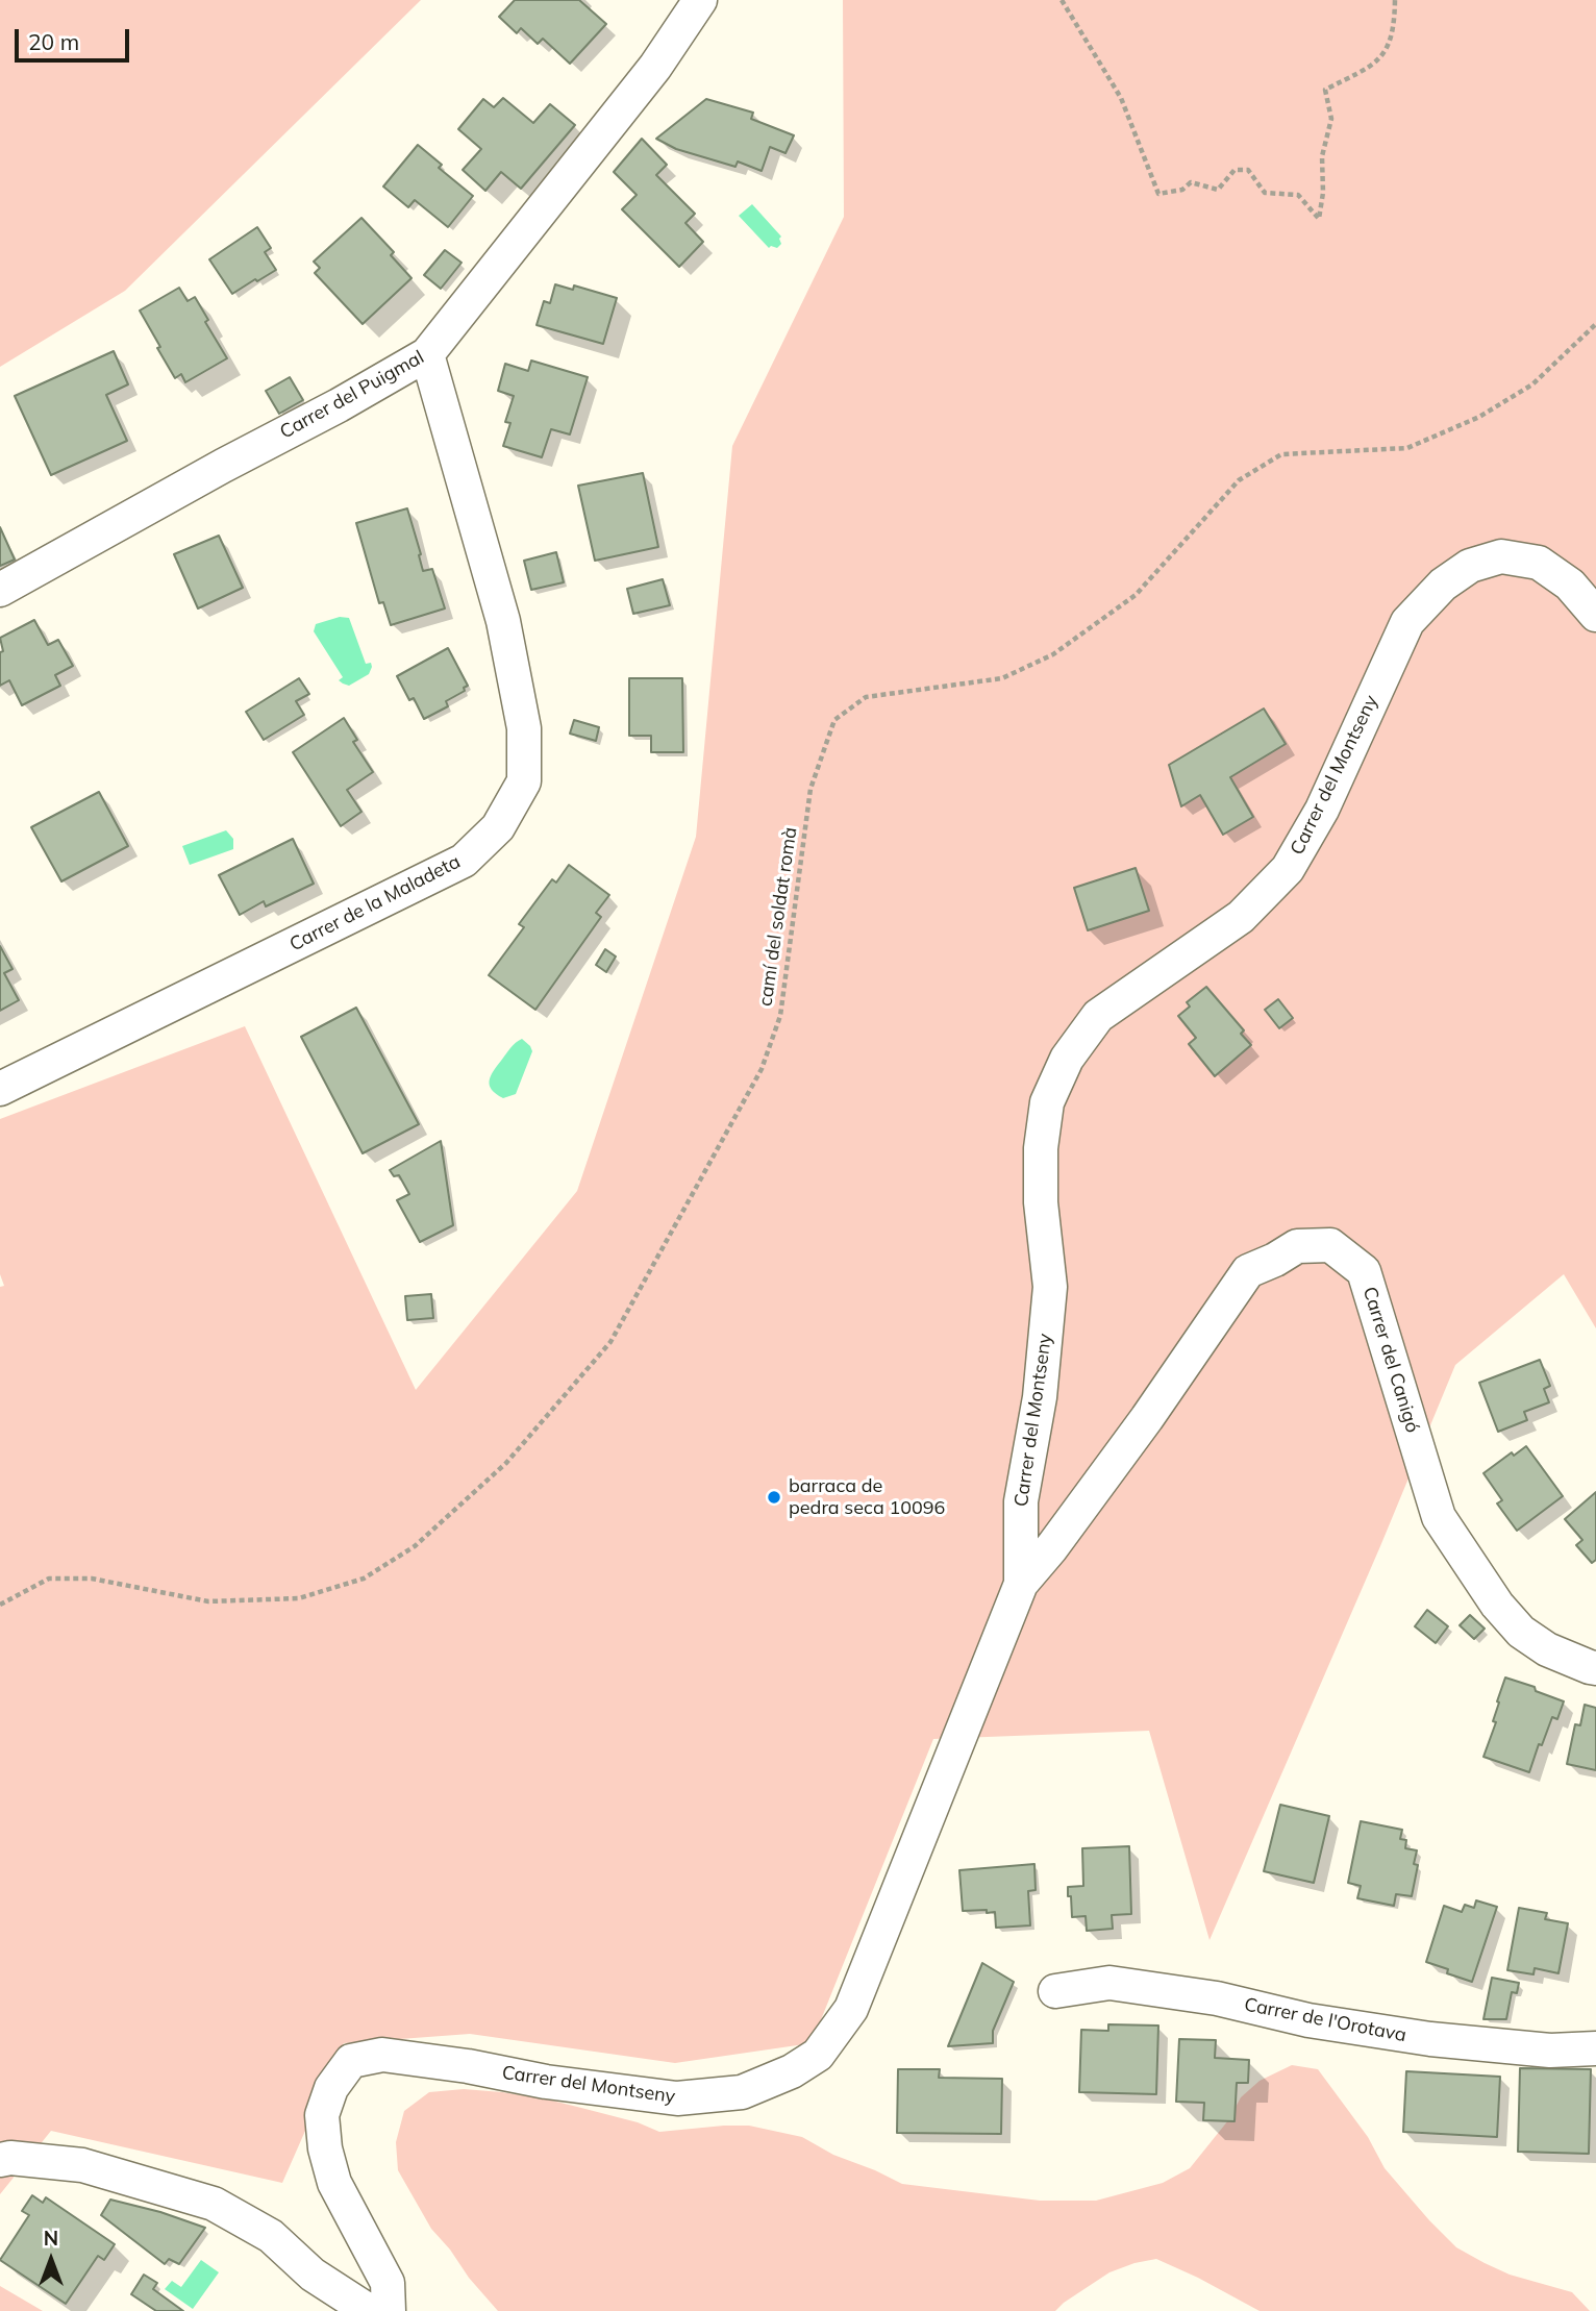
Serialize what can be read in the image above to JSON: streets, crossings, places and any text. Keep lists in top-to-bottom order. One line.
{"streets":{"street":["Carrer del Puigmal","Carrer del Montseny","Carrer de la Maladeta","Carrer del Canigó","Carrer de l'Orotava"],"path":["camí del soldat romà"]},"crossings":[["Carrer del Puigmal","Carrer de la Maladeta"],["Carrer del Montseny","Carrer del Canigó"]],"places":["barraca de pedra seca 10096"],"scale_bar":"20 m","north":"top"}
